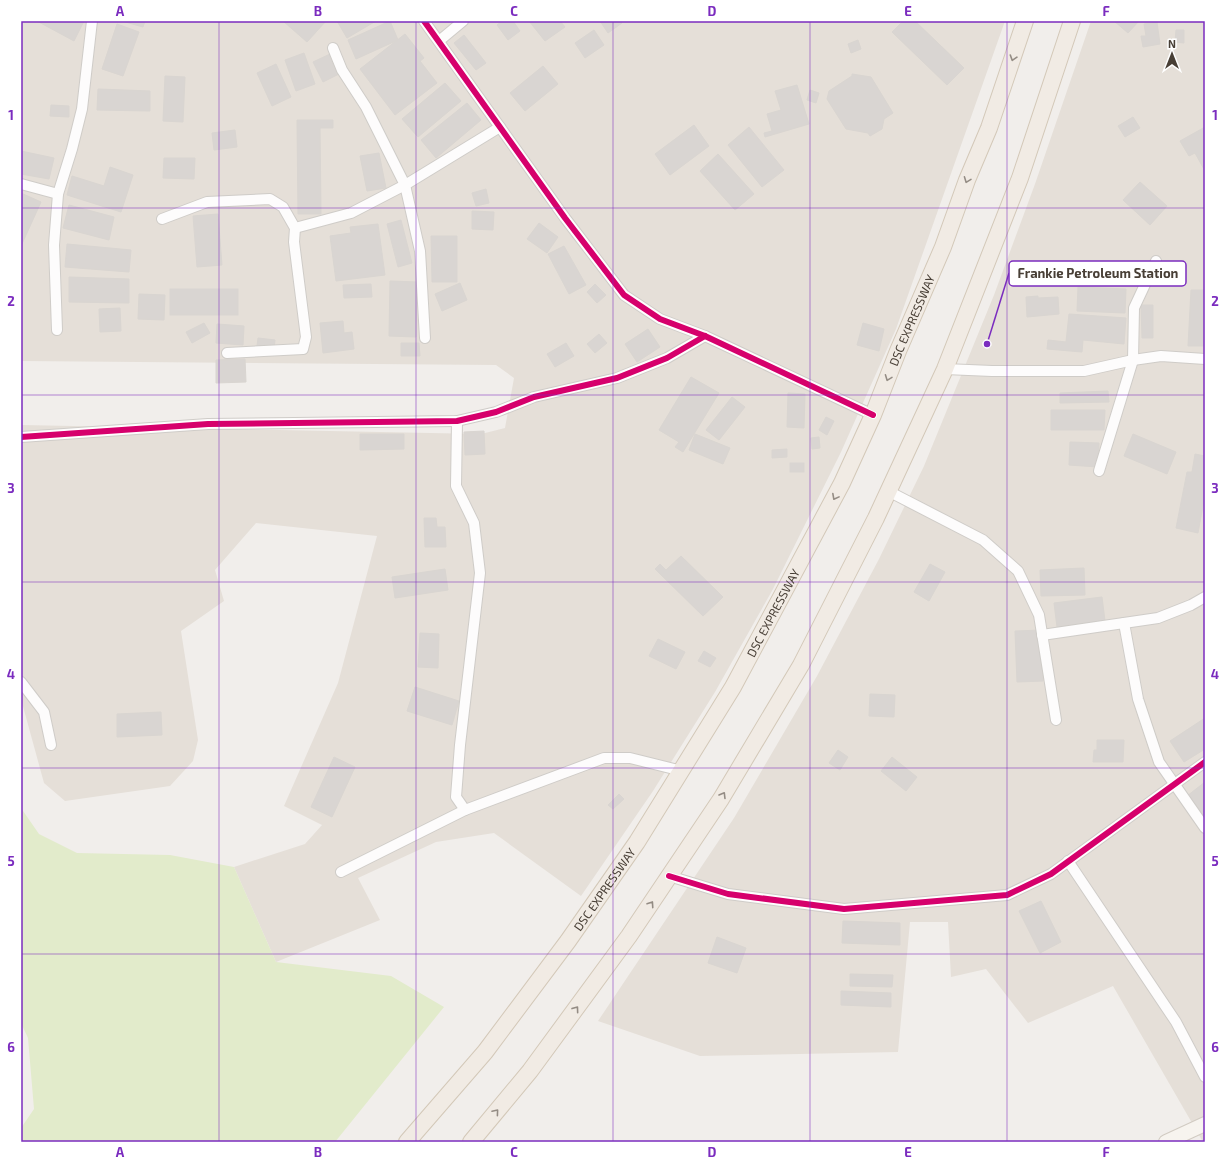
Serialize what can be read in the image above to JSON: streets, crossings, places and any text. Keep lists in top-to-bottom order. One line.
{"streets":{"main road":["DSC EXPRESSWAY"]},"places":["Frankie Petroleum Station"],"north":"top","grid":{"columns":["A","B","C","D","E","F"],"rows":["1","2","3","4","5","6"]}}
